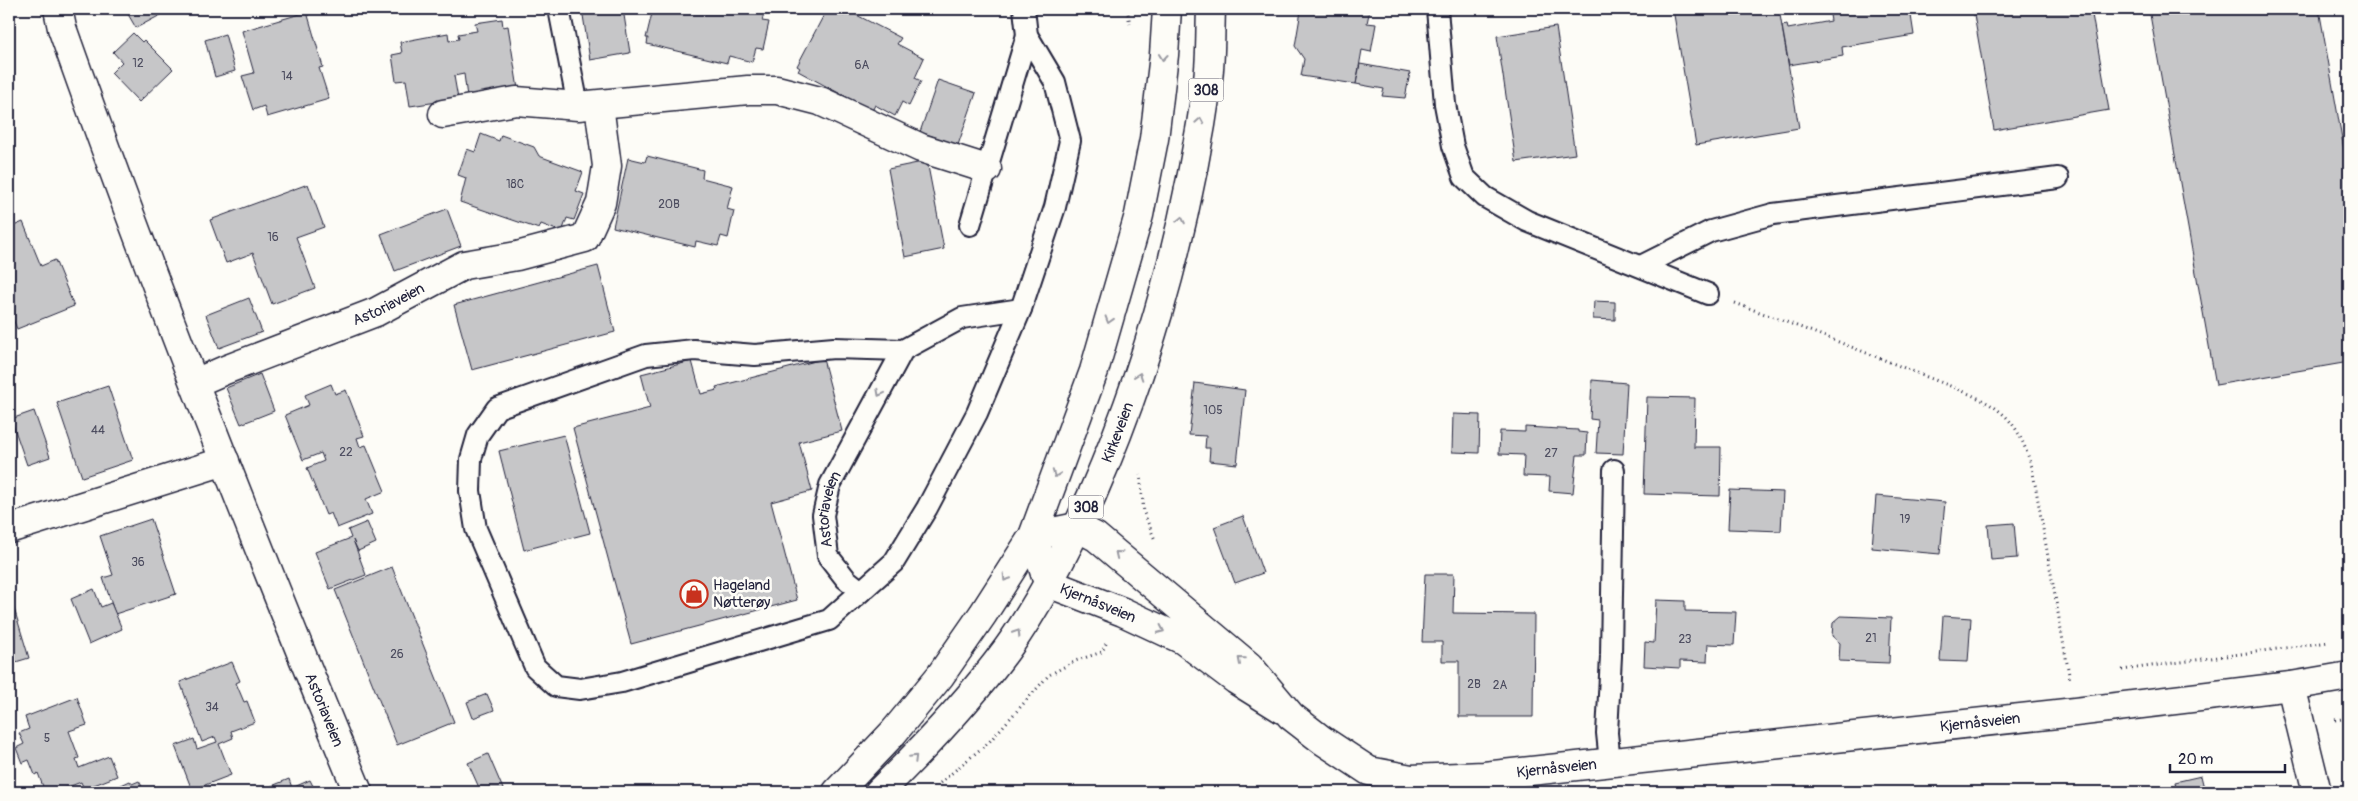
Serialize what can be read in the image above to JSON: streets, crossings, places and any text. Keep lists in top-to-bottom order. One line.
{"streets":{"main road":["308","Astoriaveien","Kirkeveien","Kjernåsveien"]},"crossings":[["308","Kjernåsveien"],["Kirkeveien","Kjernåsveien"]],"places":{"shop":["Hageland Nøtterøy"]},"house_numbers":["12","6A","14","18C","20B","16","105","44","22","27","19","36","21","23","26","2B","2A","34","5"],"scale_bar":"20 m"}
